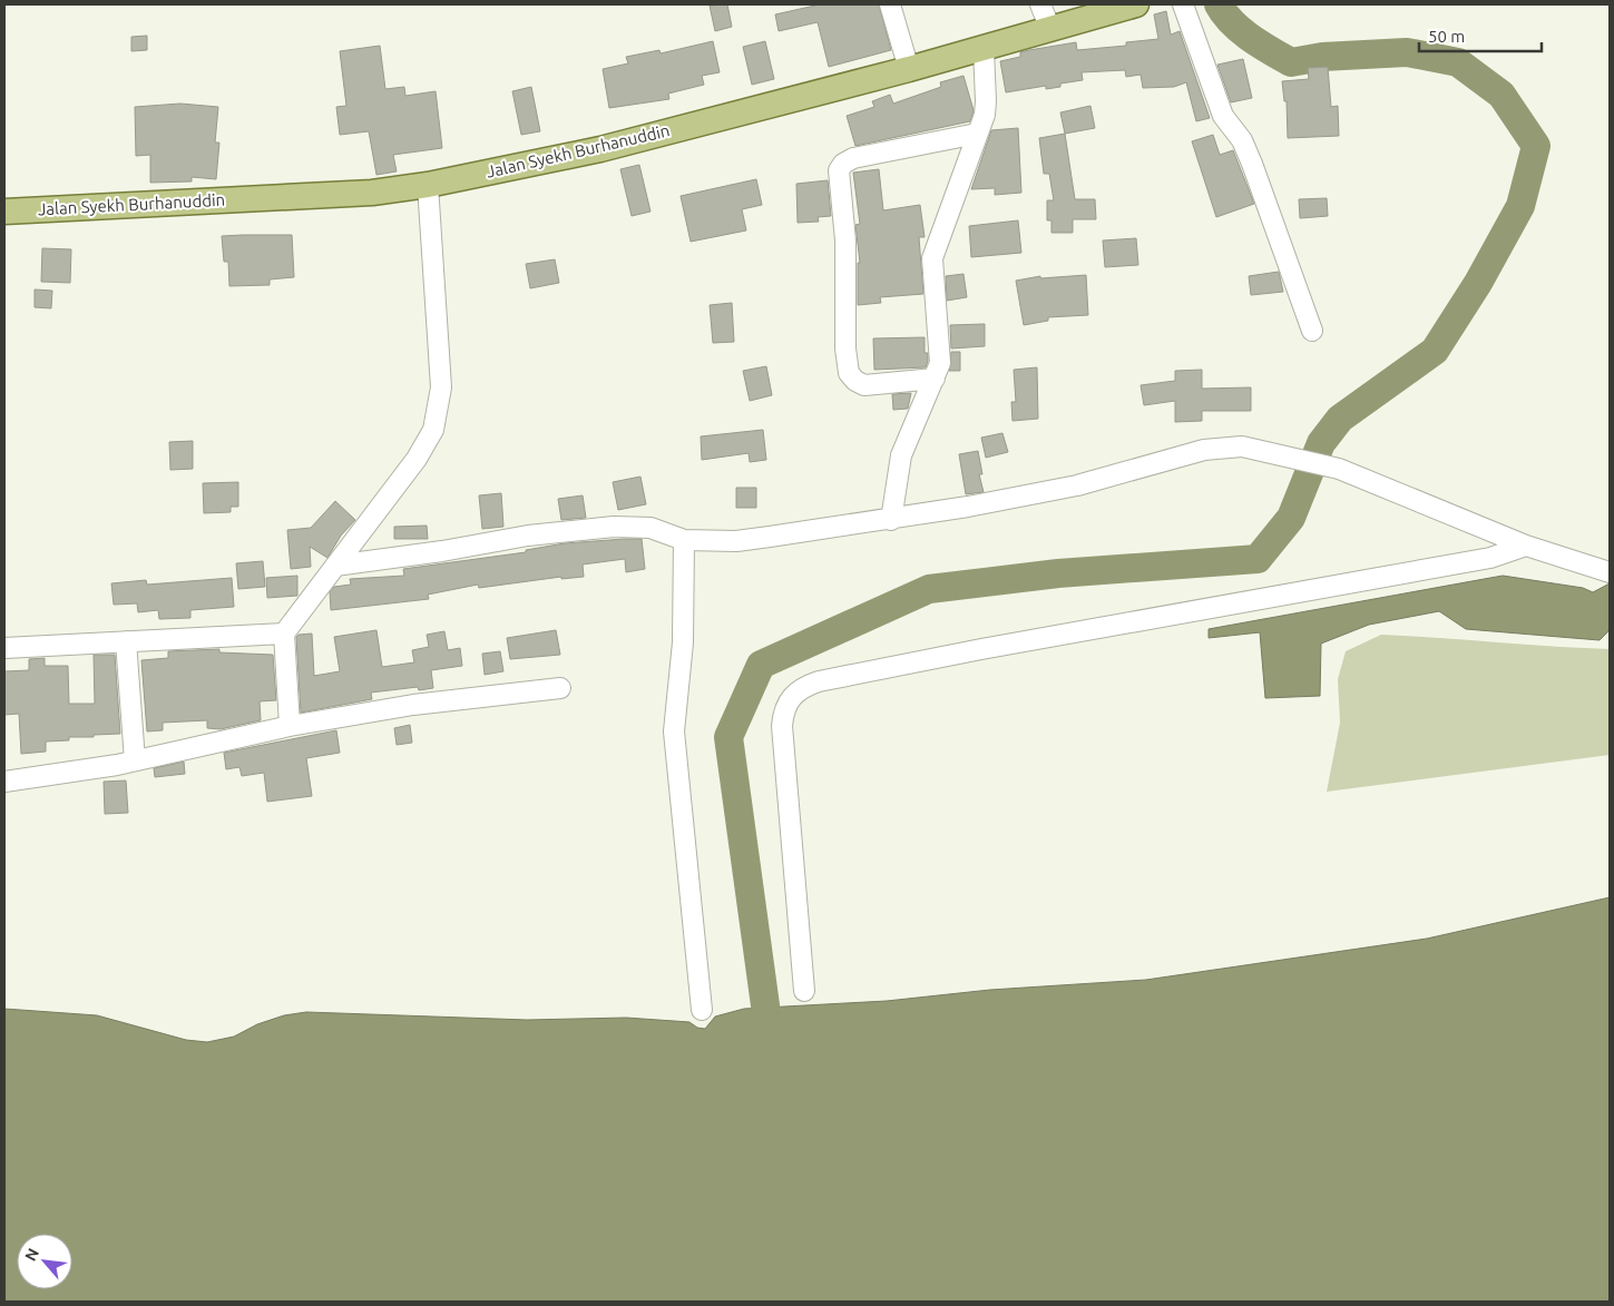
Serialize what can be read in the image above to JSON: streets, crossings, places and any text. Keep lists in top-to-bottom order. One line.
{"streets":{"main road":["Jalan Syekh Burhanuddin"]},"scale_bar":"50 m","north":"top left"}
